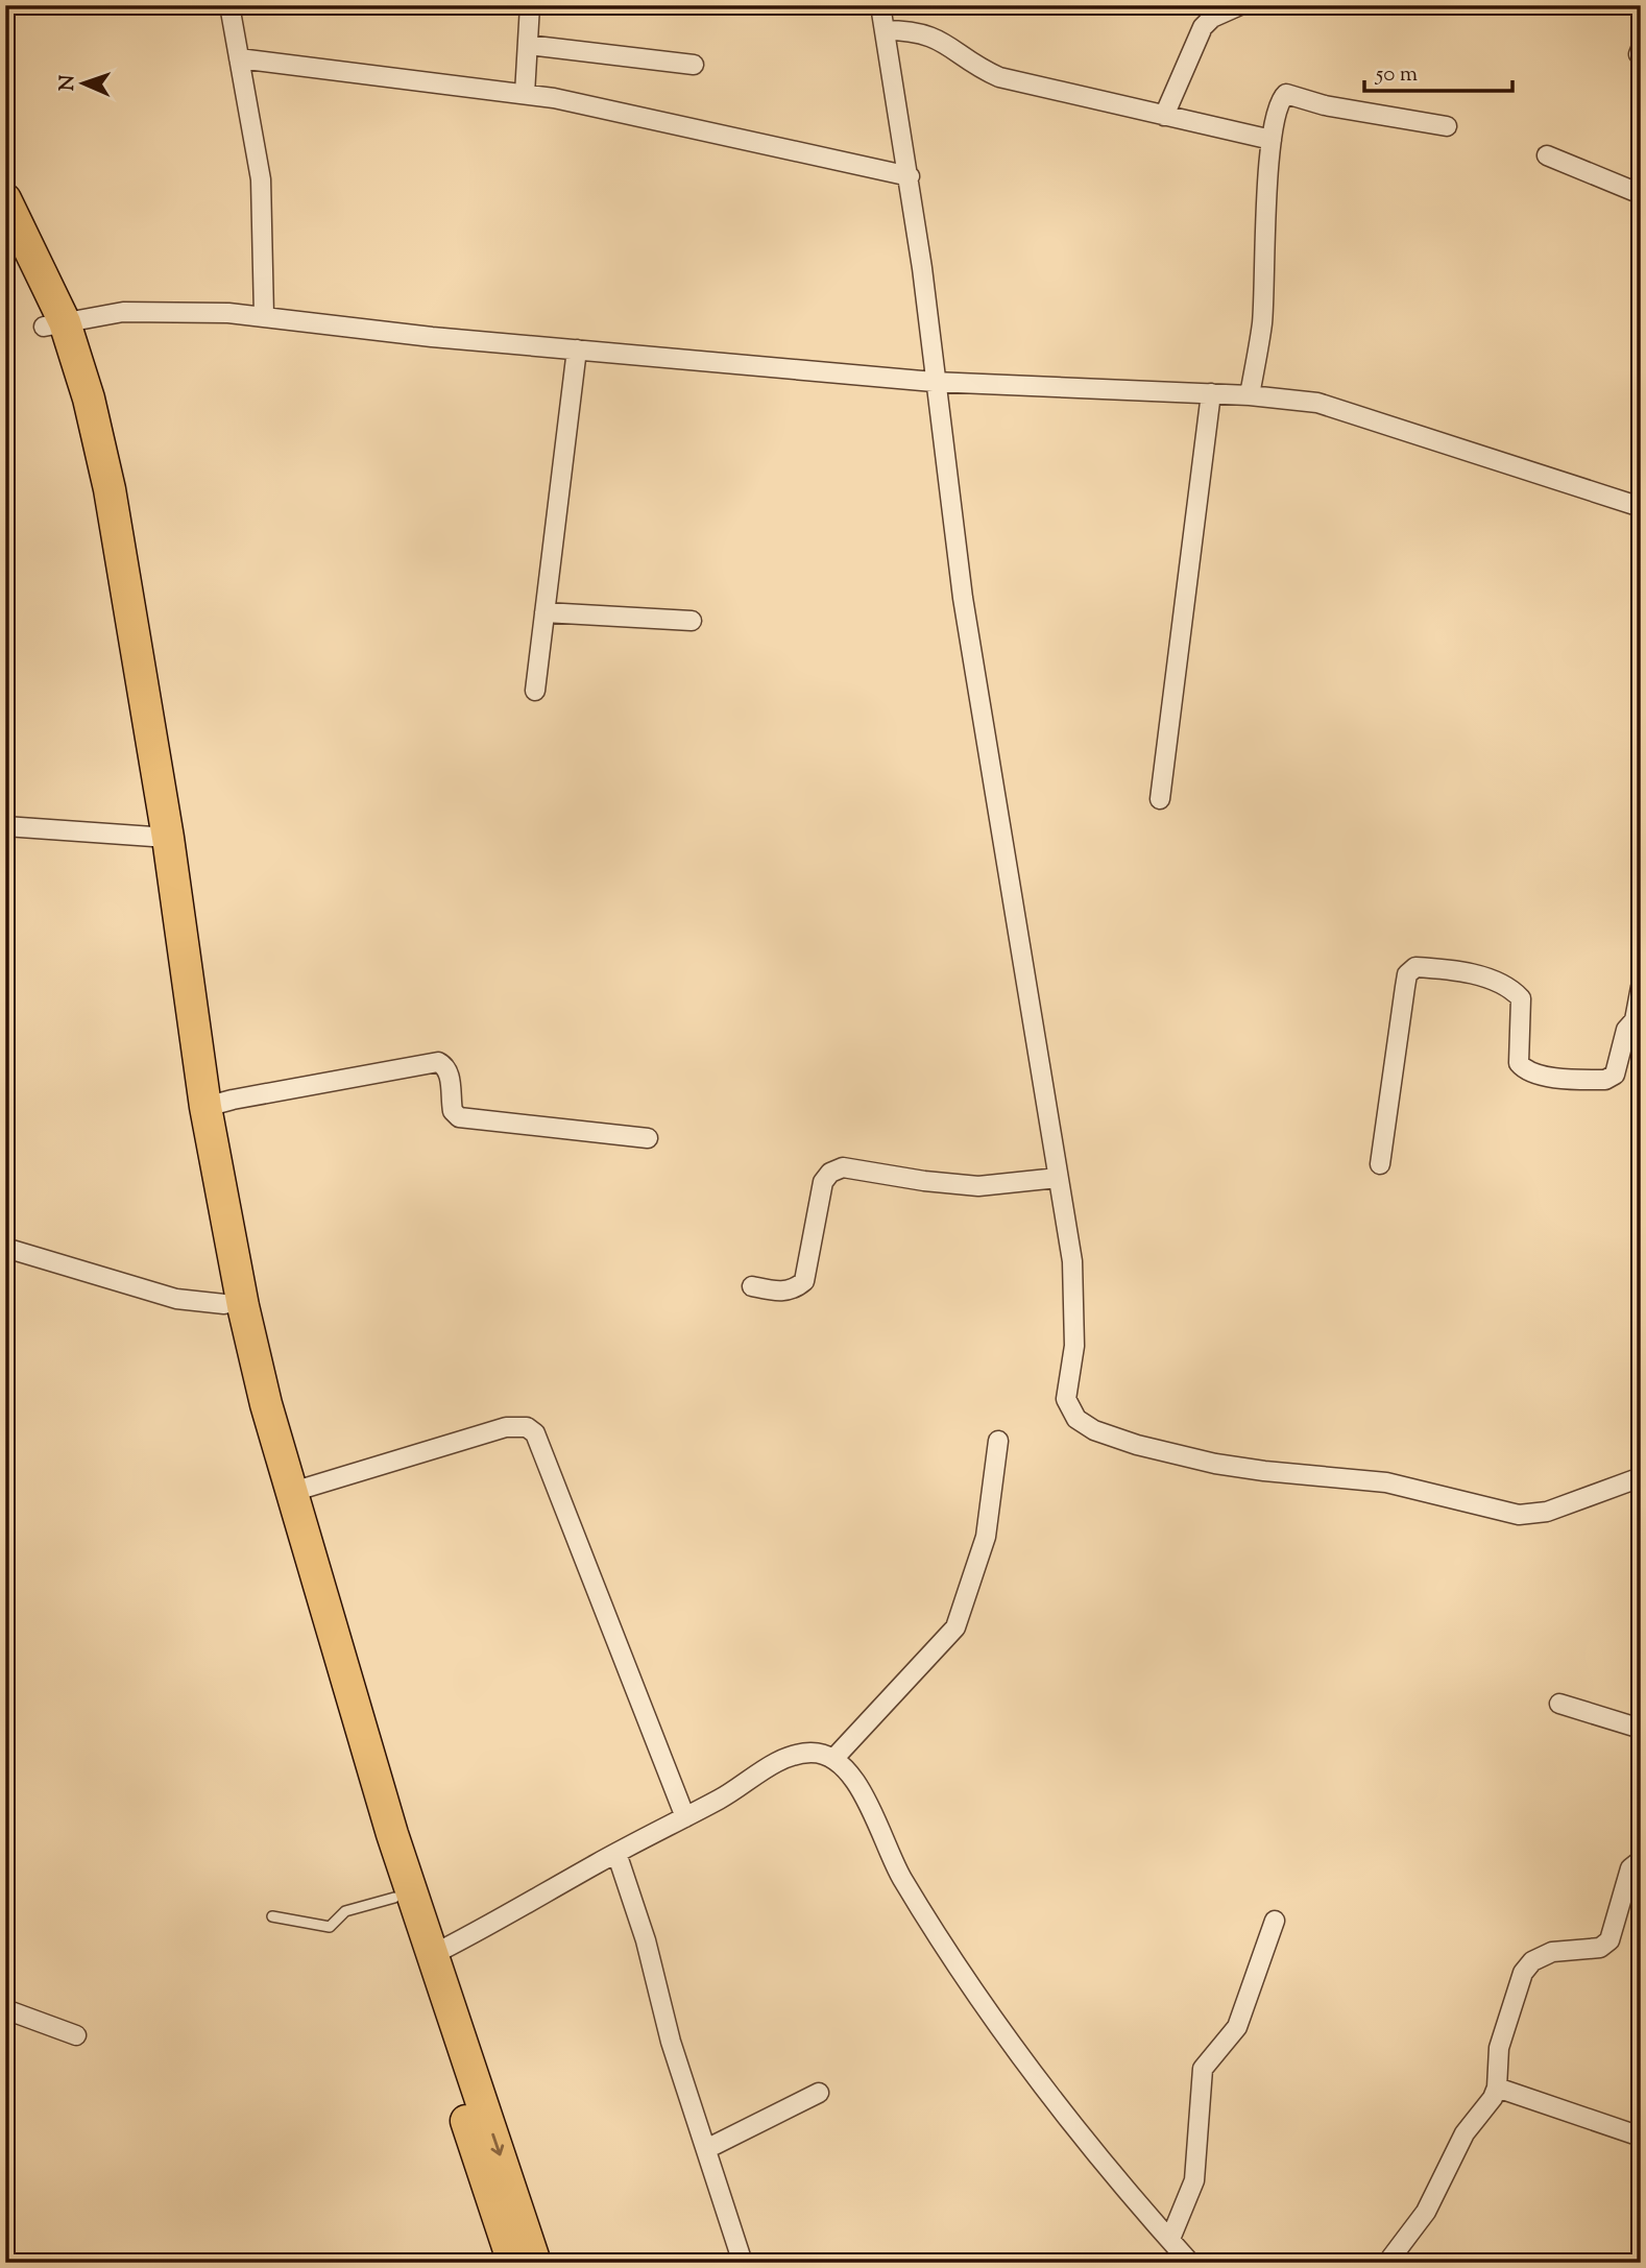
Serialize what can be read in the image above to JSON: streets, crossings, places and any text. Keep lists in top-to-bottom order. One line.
{"scale_bar":"50 m","north":"left"}
